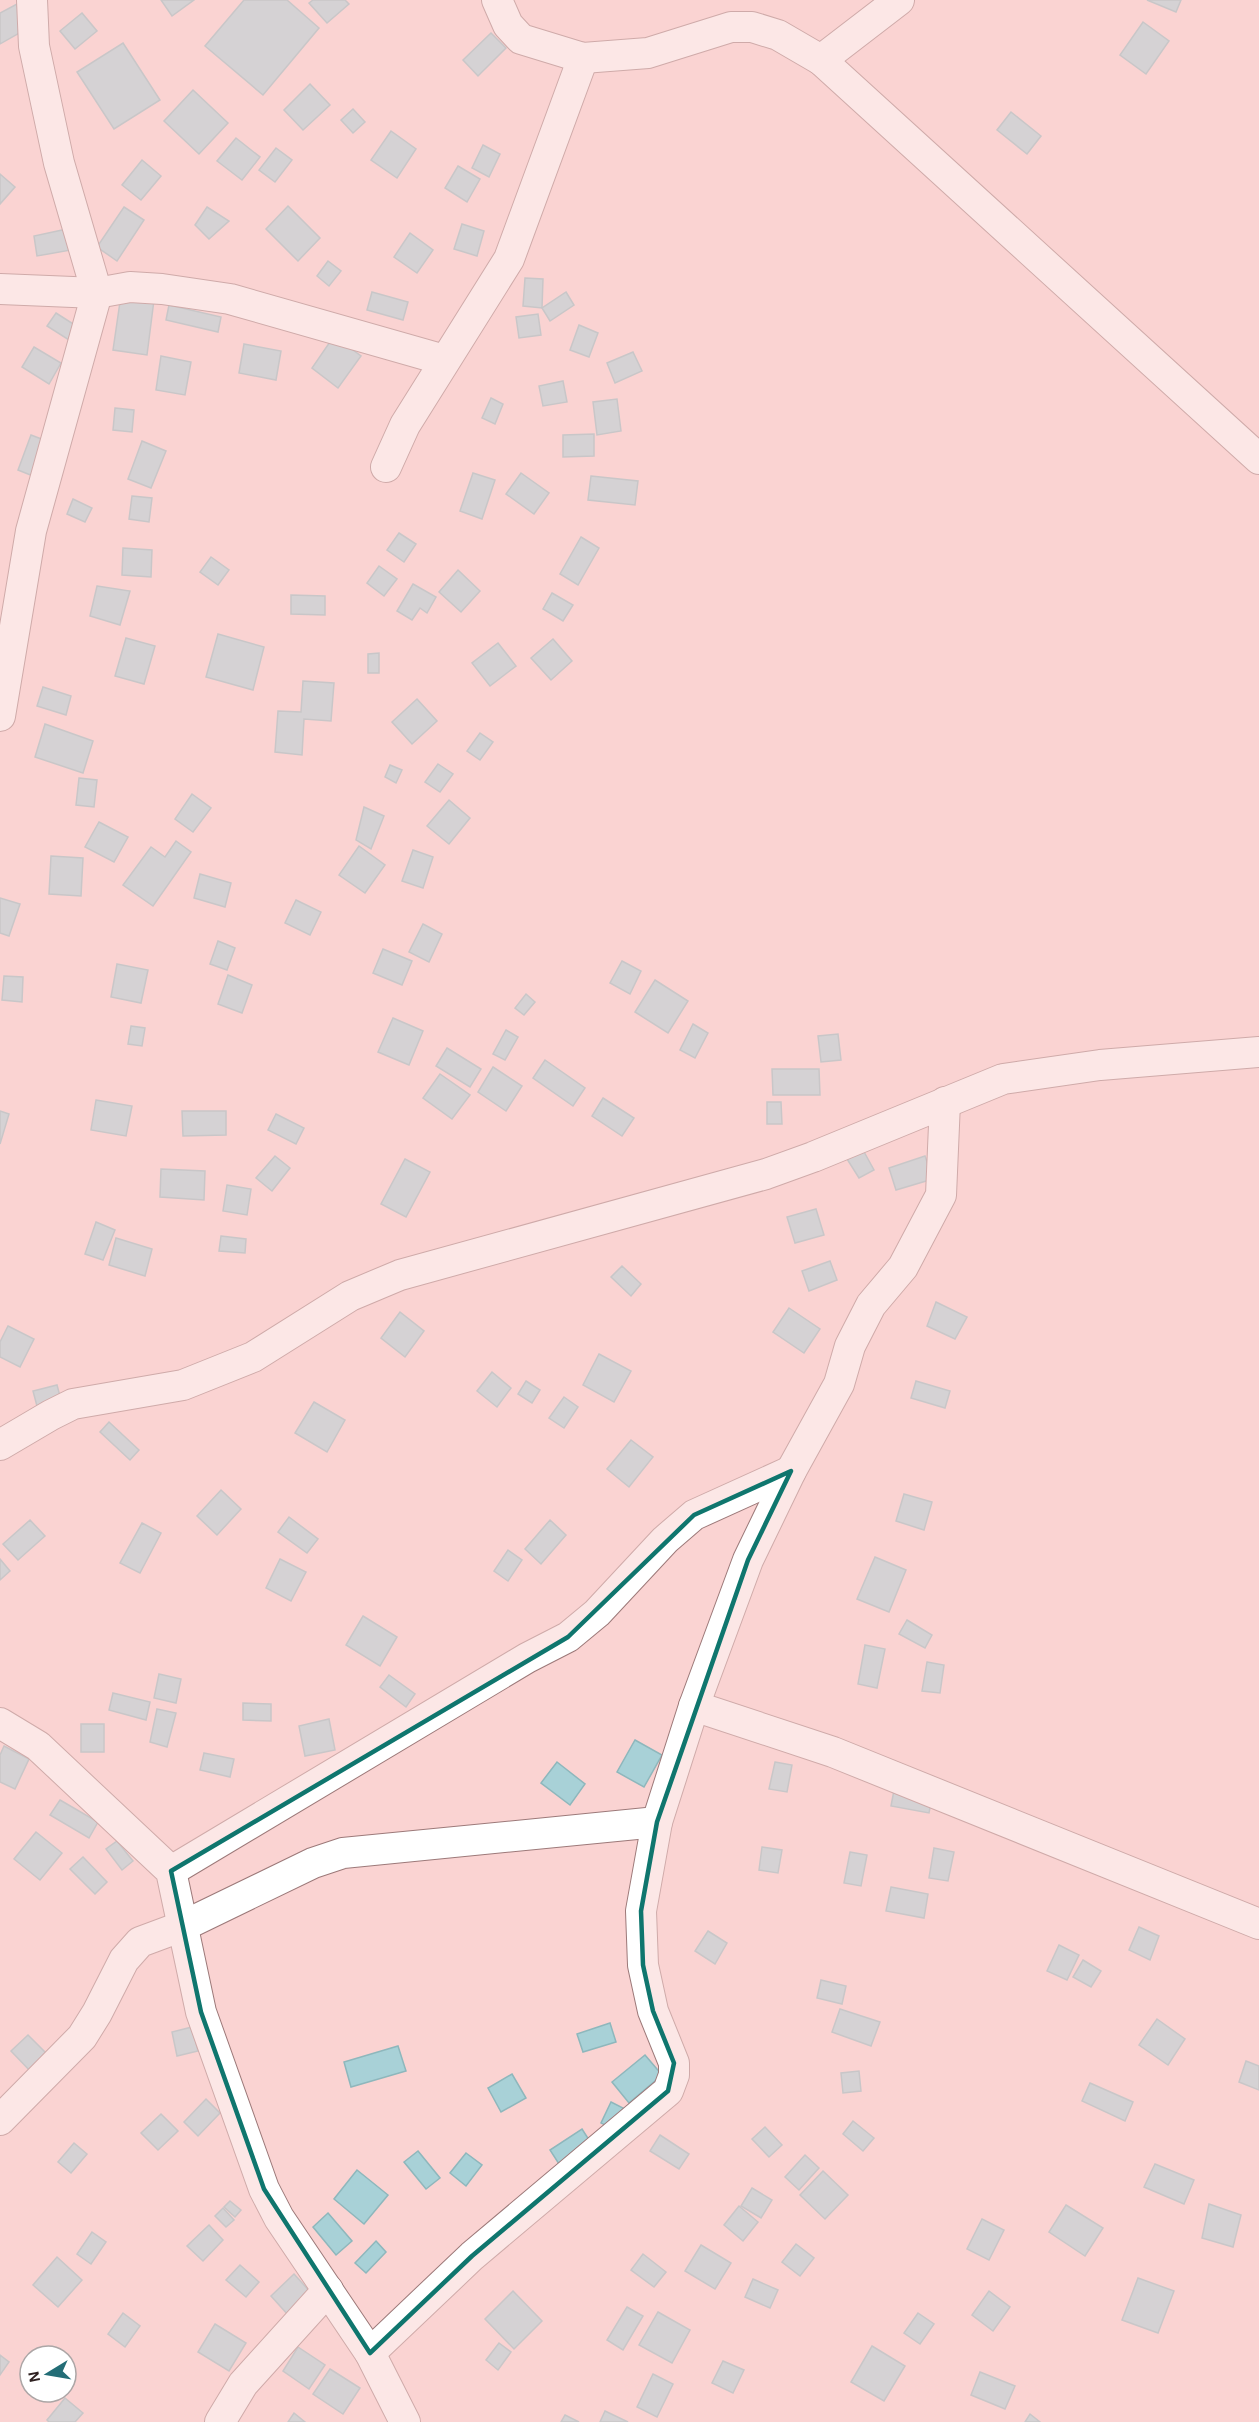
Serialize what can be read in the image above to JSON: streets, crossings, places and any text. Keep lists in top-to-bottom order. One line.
{"north":"left"}
